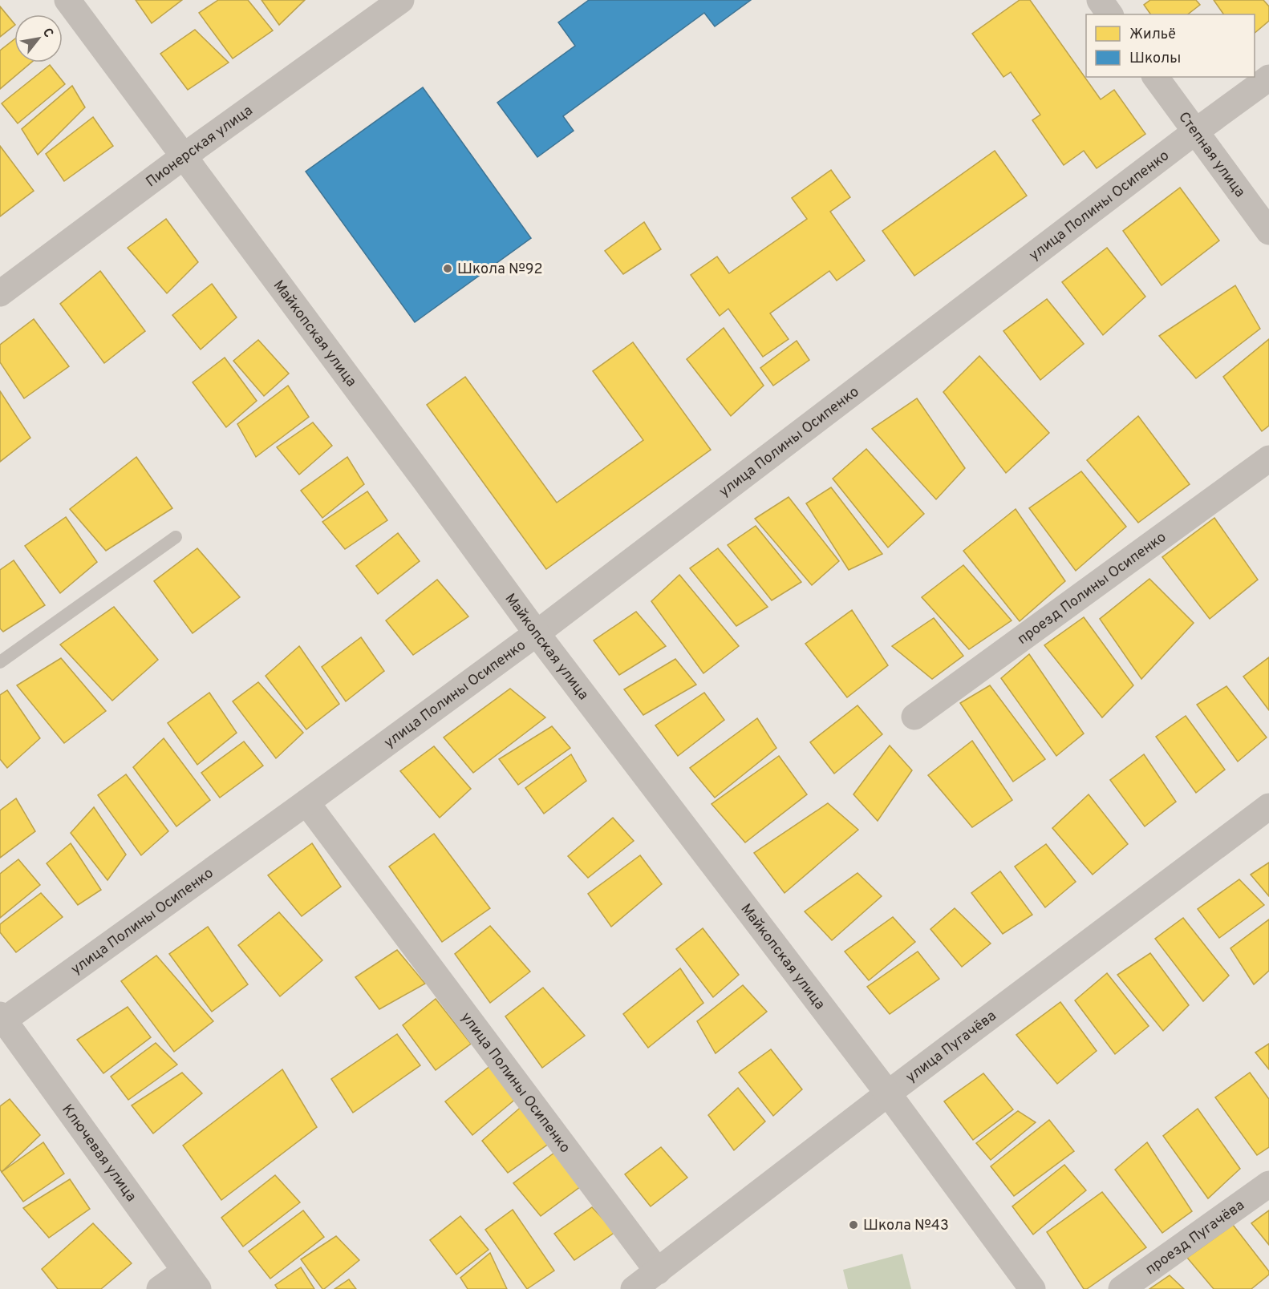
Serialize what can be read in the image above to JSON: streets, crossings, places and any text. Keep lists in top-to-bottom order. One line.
{"streets":{"street":["Пионерская улица","Степная улица","улица Полины Осипенко","Майкопская улица","проезд Полины Осипенко","улица Пугачёва","Ключевая улица","проезд Пугачёва"]},"crossings":[["Пионерская улица","Майкопская улица"],["Степная улица","улица Полины Осипенко"],["улица Полины Осипенко","Майкопская улица"],["улица Полины Осипенко","улица Пугачёва"],["улица Полины Осипенко","Ключевая улица"],["Майкопская улица","улица Пугачёва"]],"places":["Школа №92","Школа №43"],"legend":["Жильё","Школы"],"north":"top right"}
